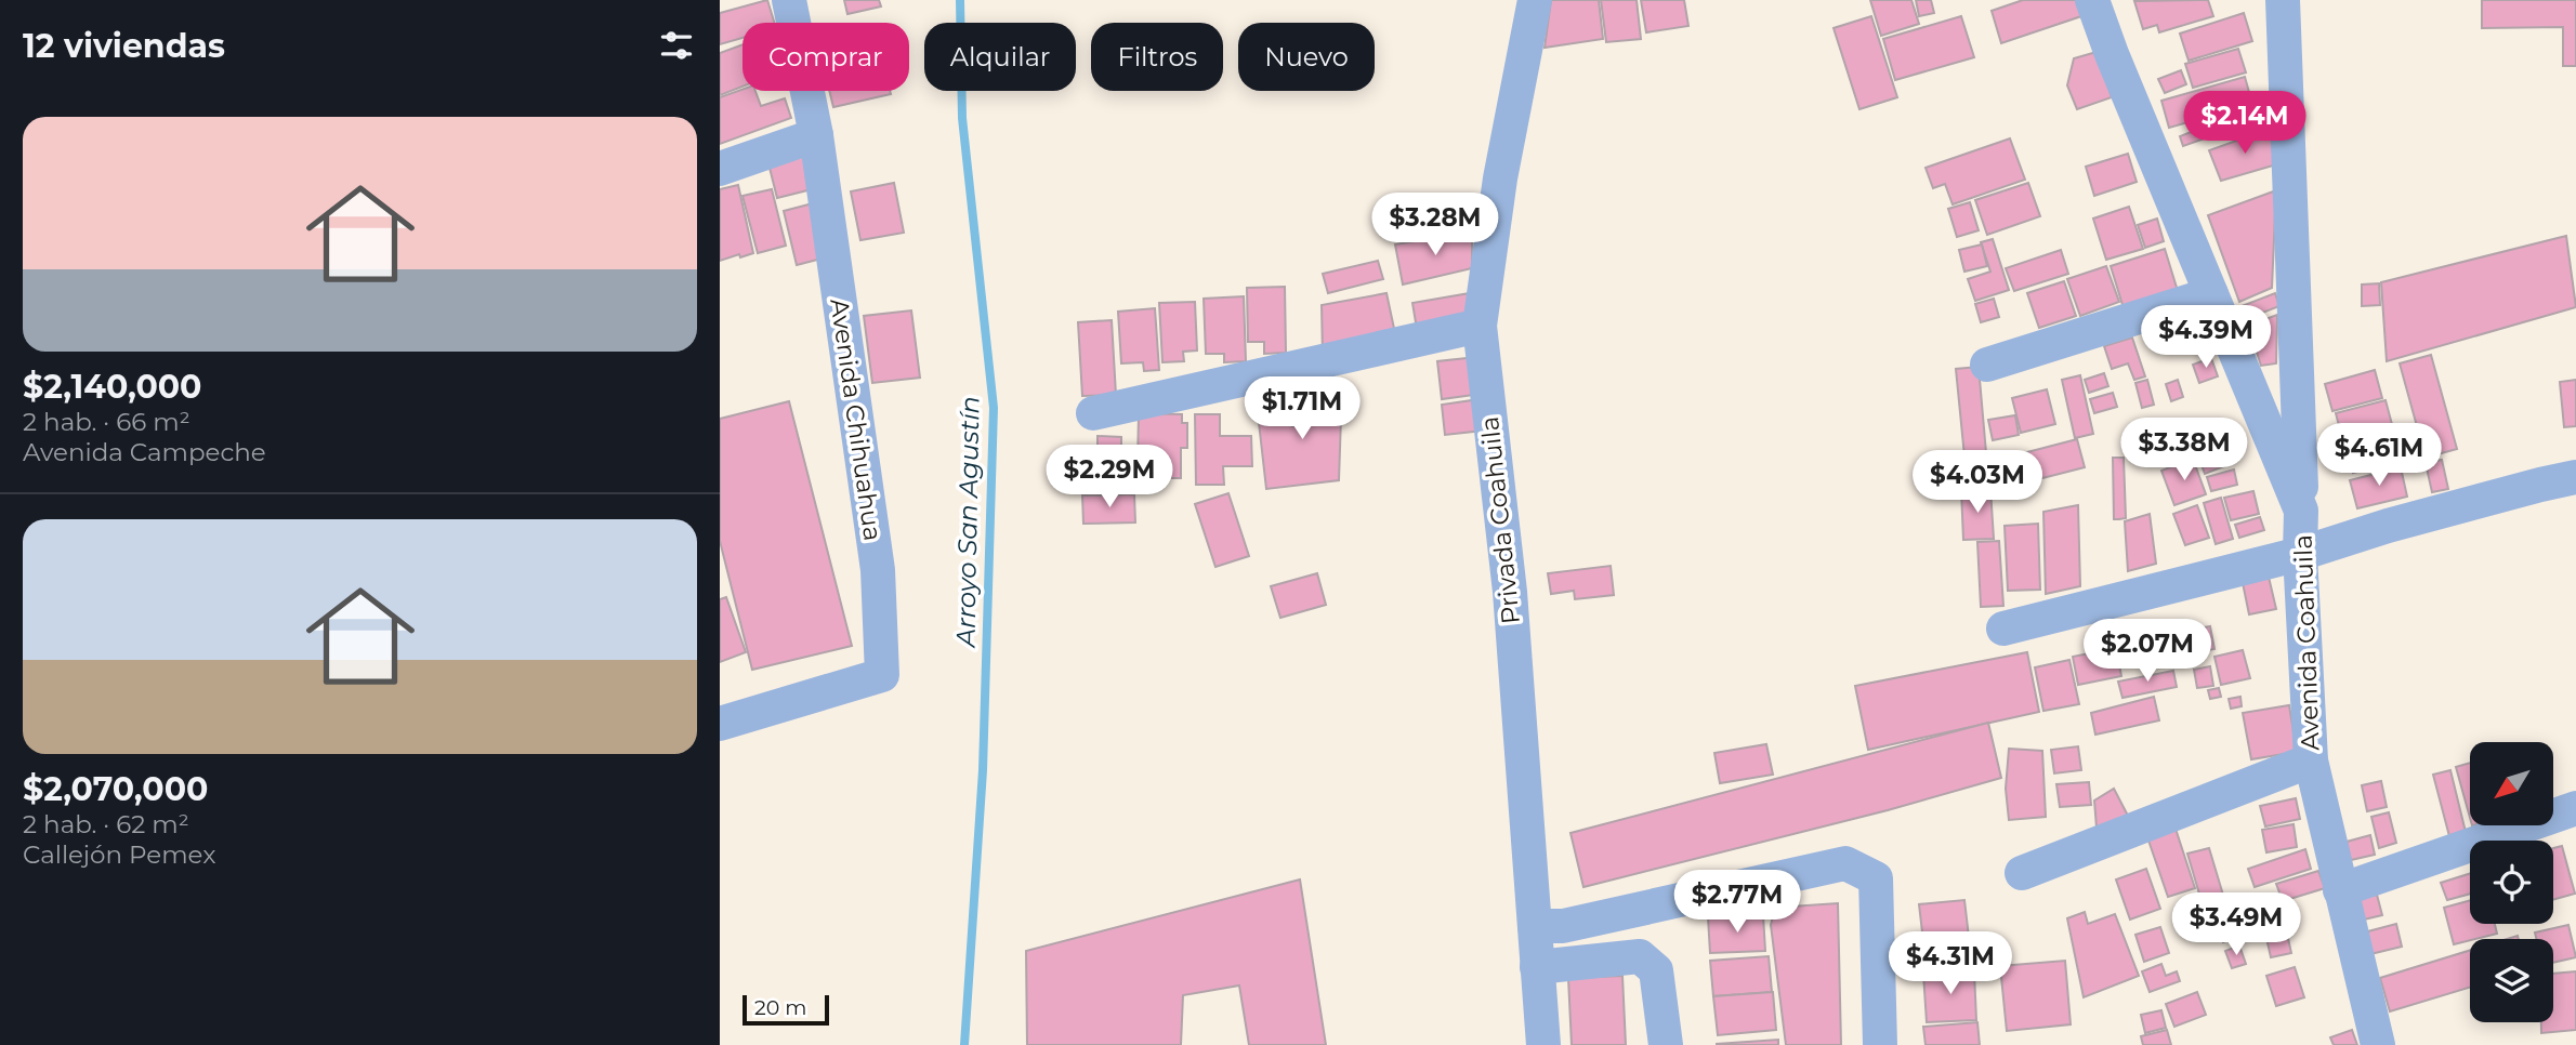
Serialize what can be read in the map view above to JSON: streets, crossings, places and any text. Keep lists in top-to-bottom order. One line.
{"streets":{"street":["Avenida Chihuahua","Privada Coahuila","Avenida Coahuila"]},"water":["Arroyo San Agustín"],"scale_bar":"20 m","north":"bottom left","page":{"heading":"12 viviendas","chip":["Comprar","Alquilar","Filtros","Nuevo"],"list":[{"name":"$2,140,000","note":"2 hab. · 66 m² · Avenida Campeche"},{"name":"$2,070,000","note":"2 hab. · 62 m² · Callejón Pemex"}],"price":["$2.14M","$3.28M","$4.39M","$1.71M","$3.38M","$4.61M","$2.29M","$4.03M","$2.07M","$2.77M","$3.49M","$4.31M"],"scale":"20 m"}}
